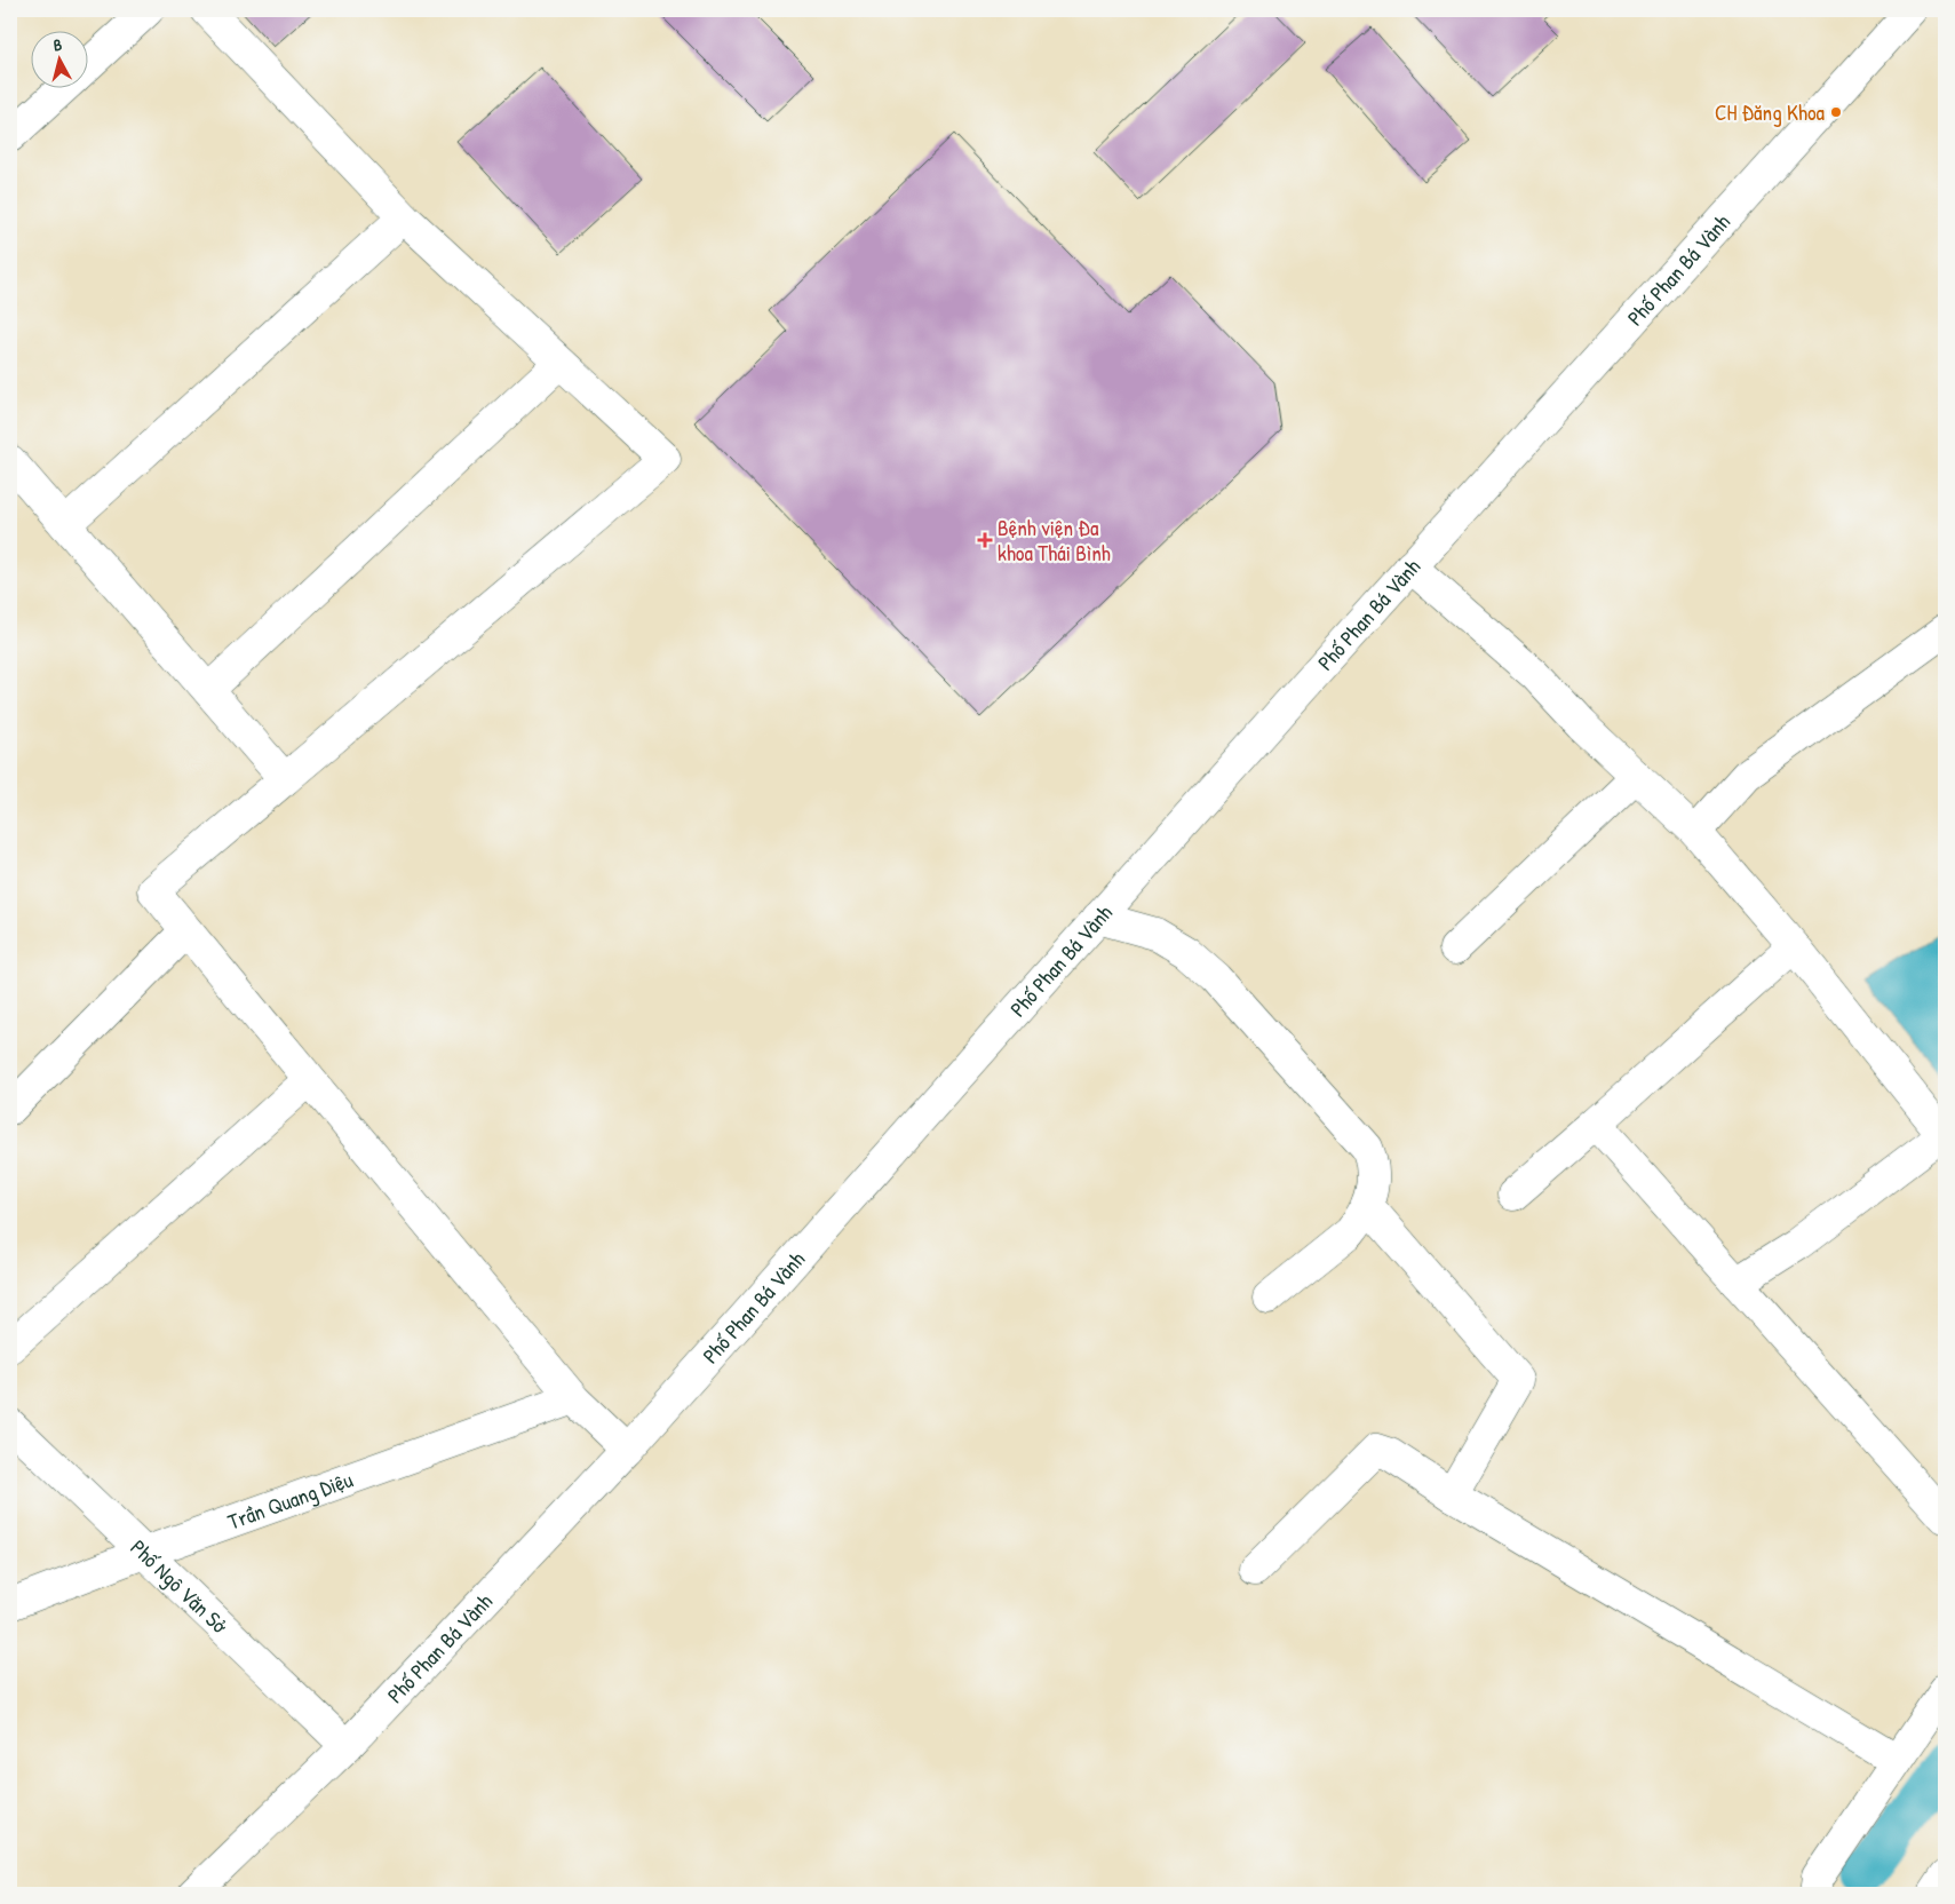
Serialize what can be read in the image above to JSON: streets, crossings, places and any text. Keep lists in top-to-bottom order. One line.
{"streets":{"street":["Phố Phan Bá Vành","Trần Quang Diệu","Phố Ngô Văn Sở"]},"crossings":[["Phố Phan Bá Vành","Phố Ngô Văn Sở"],["Trần Quang Diệu","Phố Ngô Văn Sở"]],"places":{"other":["CH Đăng Khoa"],"health":["Bệnh viện Đa khoa Thái Bình"]},"north":"top"}
